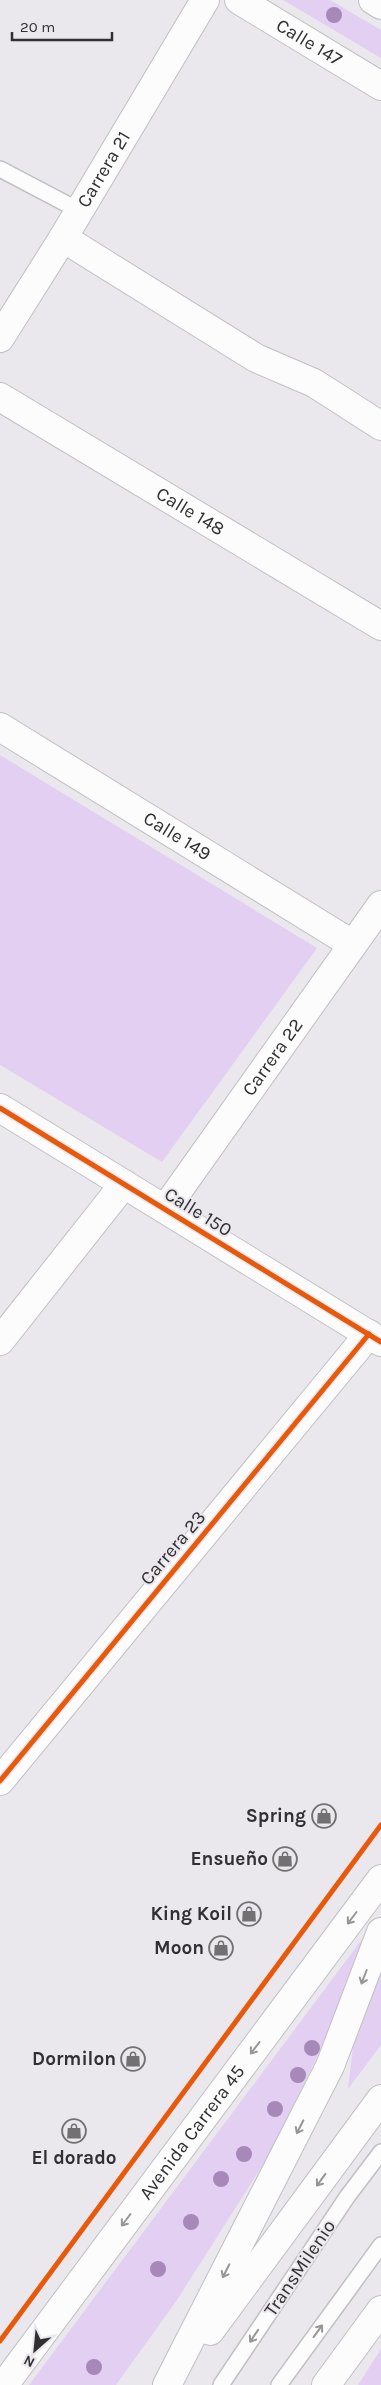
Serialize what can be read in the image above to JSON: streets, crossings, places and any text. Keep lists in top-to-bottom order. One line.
{"streets":{"main road":["Calle 147","Carrera 21","Calle 148","Calle 149","Carrera 22","Calle 150","Carrera 23","Avenida Carrera 45"],"lane":["TransMilenio"]},"crossings":[["Calle 149","Carrera 22"],["Carrera 22","Calle 150"],["Calle 150","Carrera 23"]],"places":{"shop":["Spring","Ensueño","King Koil","Moon","Dormilon","El dorado"]},"scale_bar":"20 m","north":"bottom left"}
